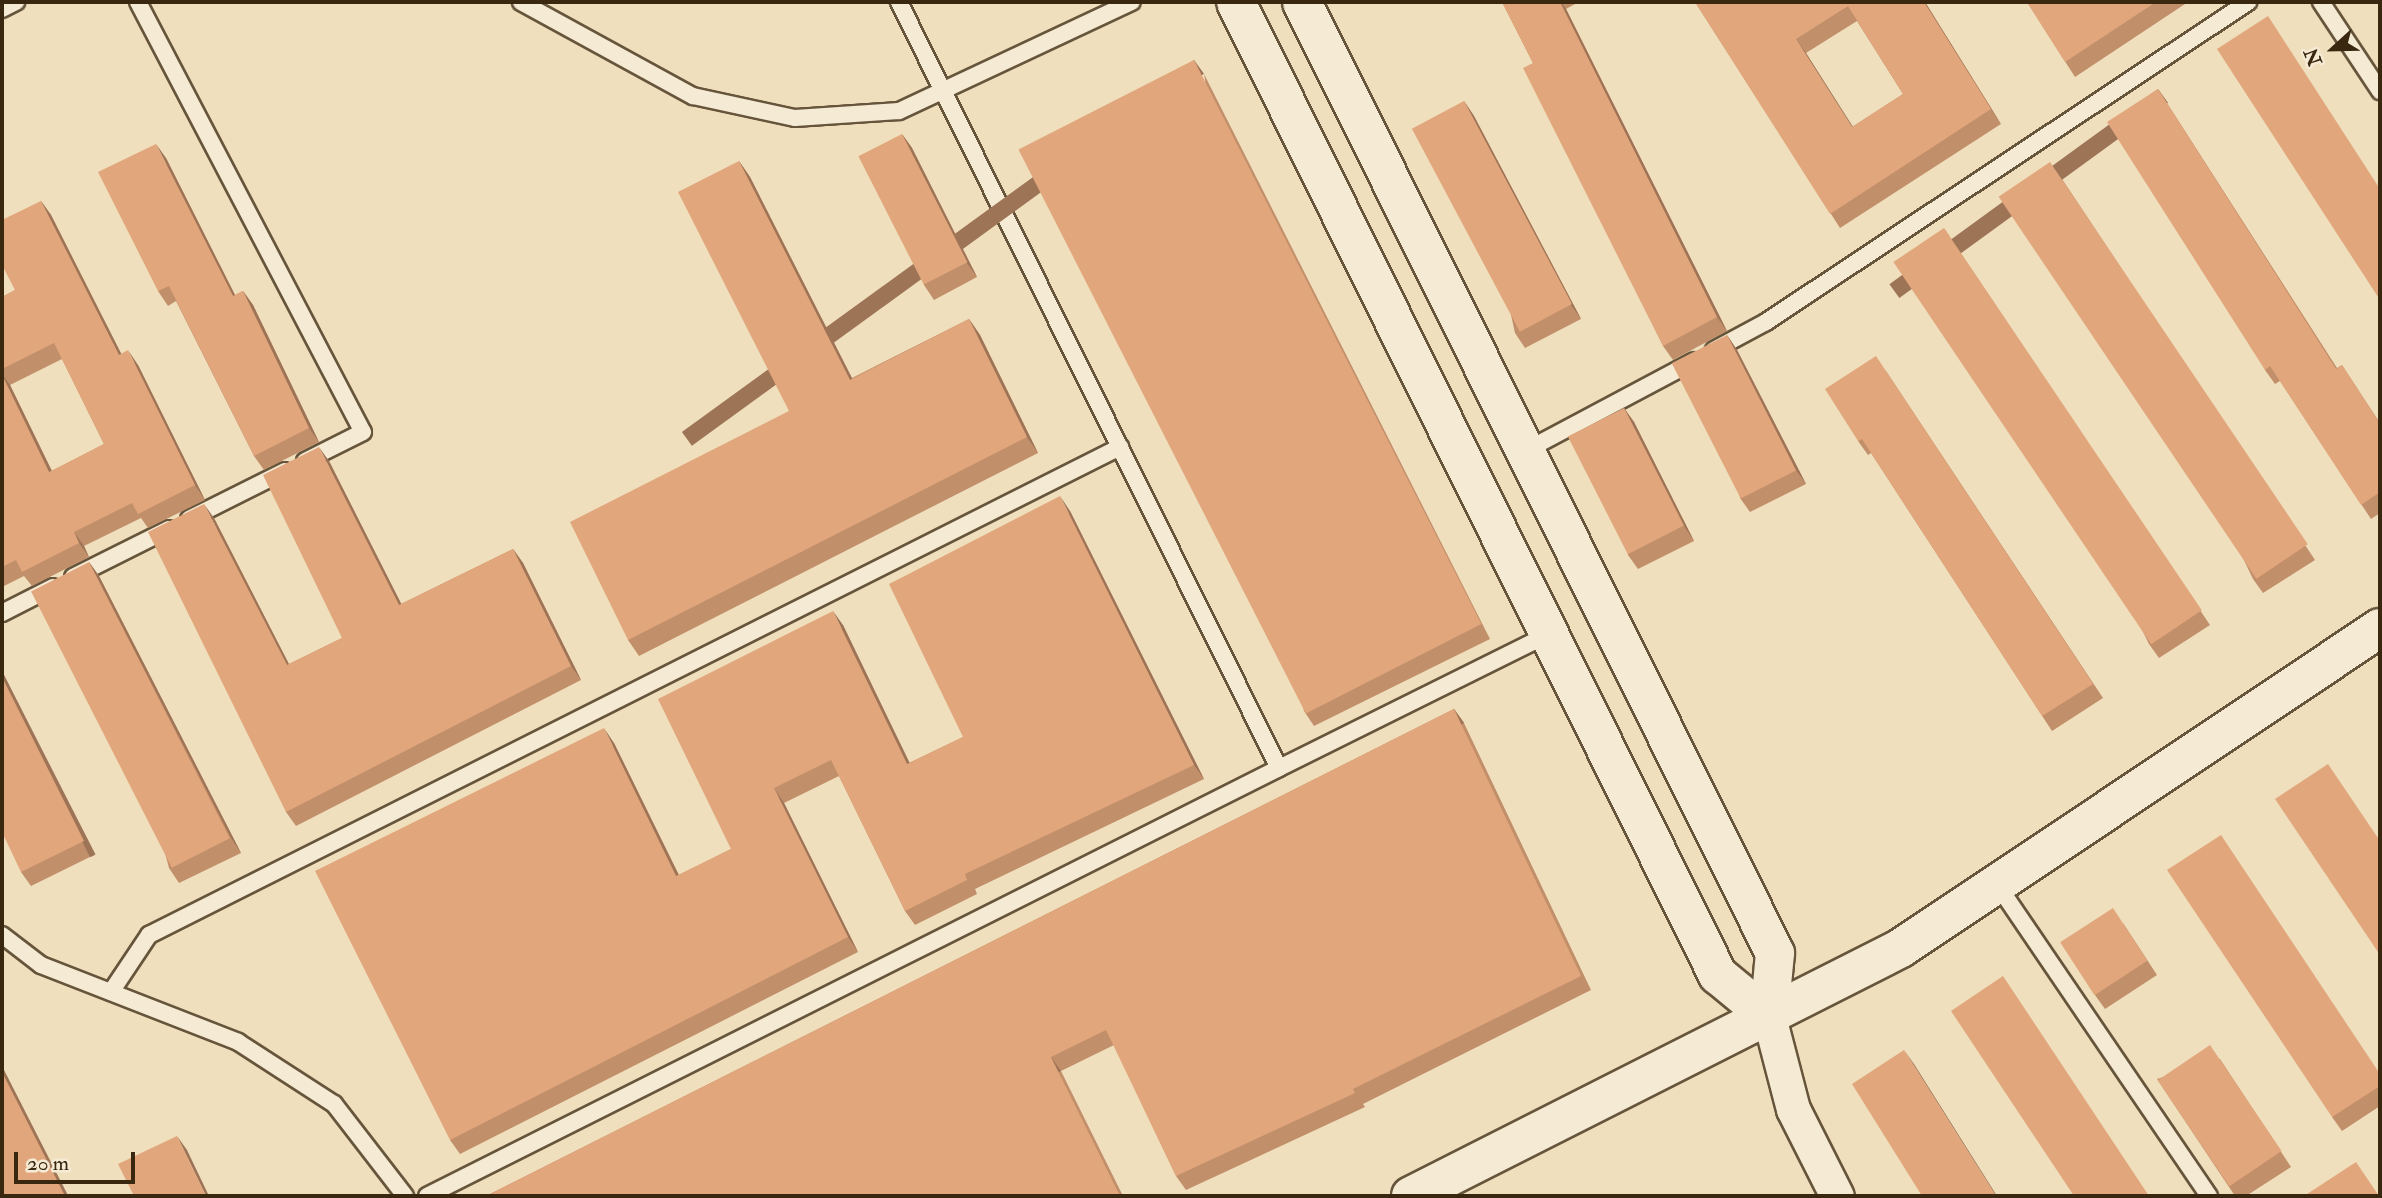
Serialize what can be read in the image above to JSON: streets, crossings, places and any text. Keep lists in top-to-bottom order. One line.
{"scale_bar":"20 m","north":"left"}
